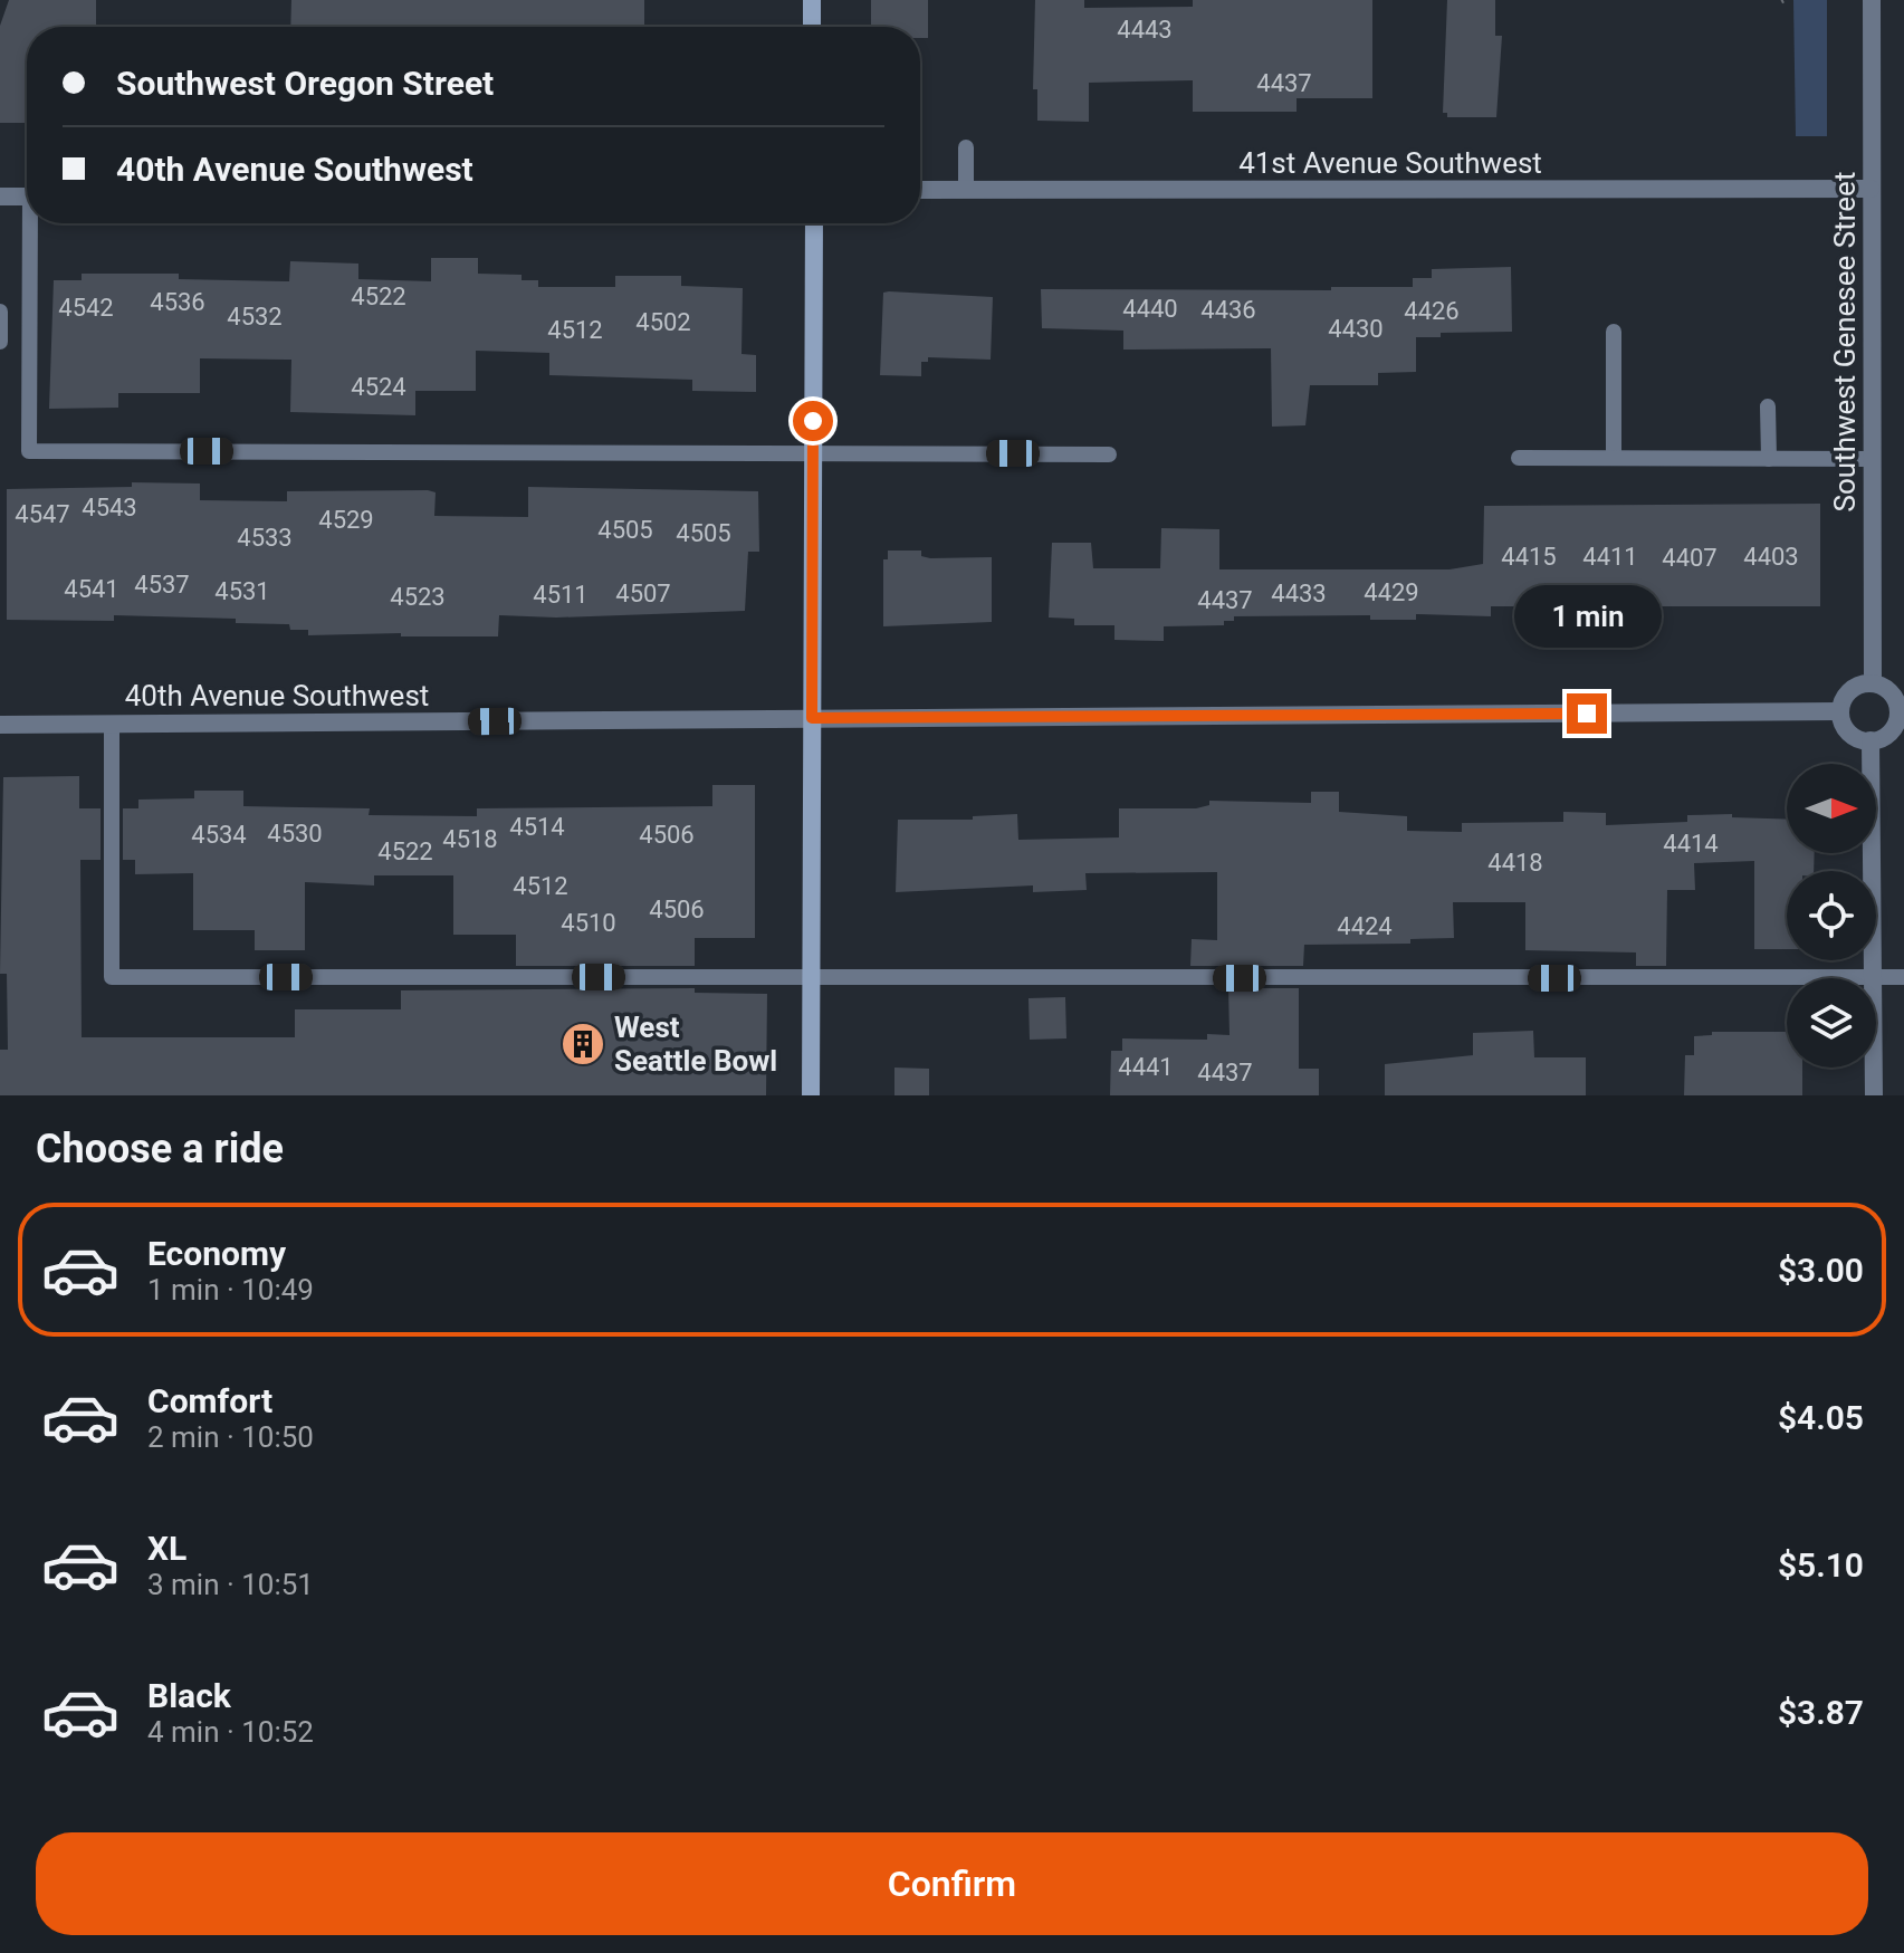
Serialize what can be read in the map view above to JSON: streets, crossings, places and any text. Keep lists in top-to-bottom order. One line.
{"streets":{"street":["41st Avenue Southwest","Southwest Genesee Street","40th Avenue Southwest"]},"crossings":[["41st Avenue Southwest","Southwest Genesee Street"],["Southwest Genesee Street","40th Avenue Southwest"]],"places":{"building":["West Seattle Bowl"]},"house_numbers":["4443","4437","4522","4536","4542","4440","4436","4426","4532","4502","4430","4512","4524","4543","4547","4529","4505","4505","4533","4415","4411","4403","4407","4537","4541","4531","4429","4507","4433","4511","4523","4437","4514","4530","4534","4506","4518","4414","4522","4418","4512","4506","4510","4424","4441","4437"],"north":"right","page":{"banner":["Southwest Oregon Street","40th Avenue Southwest"],"bubble":"1 min","heading":"Choose a ride","list":[{"name":"Economy","note":"1 min · 10:49","value":"$3.00"},{"name":"Comfort","note":"2 min · 10:50","value":"$4.05"},{"name":"XL","note":"3 min · 10:51","value":"$5.10"},{"name":"Black","note":"4 min · 10:52","value":"$3.87"}],"buttons":"Confirm"}}
